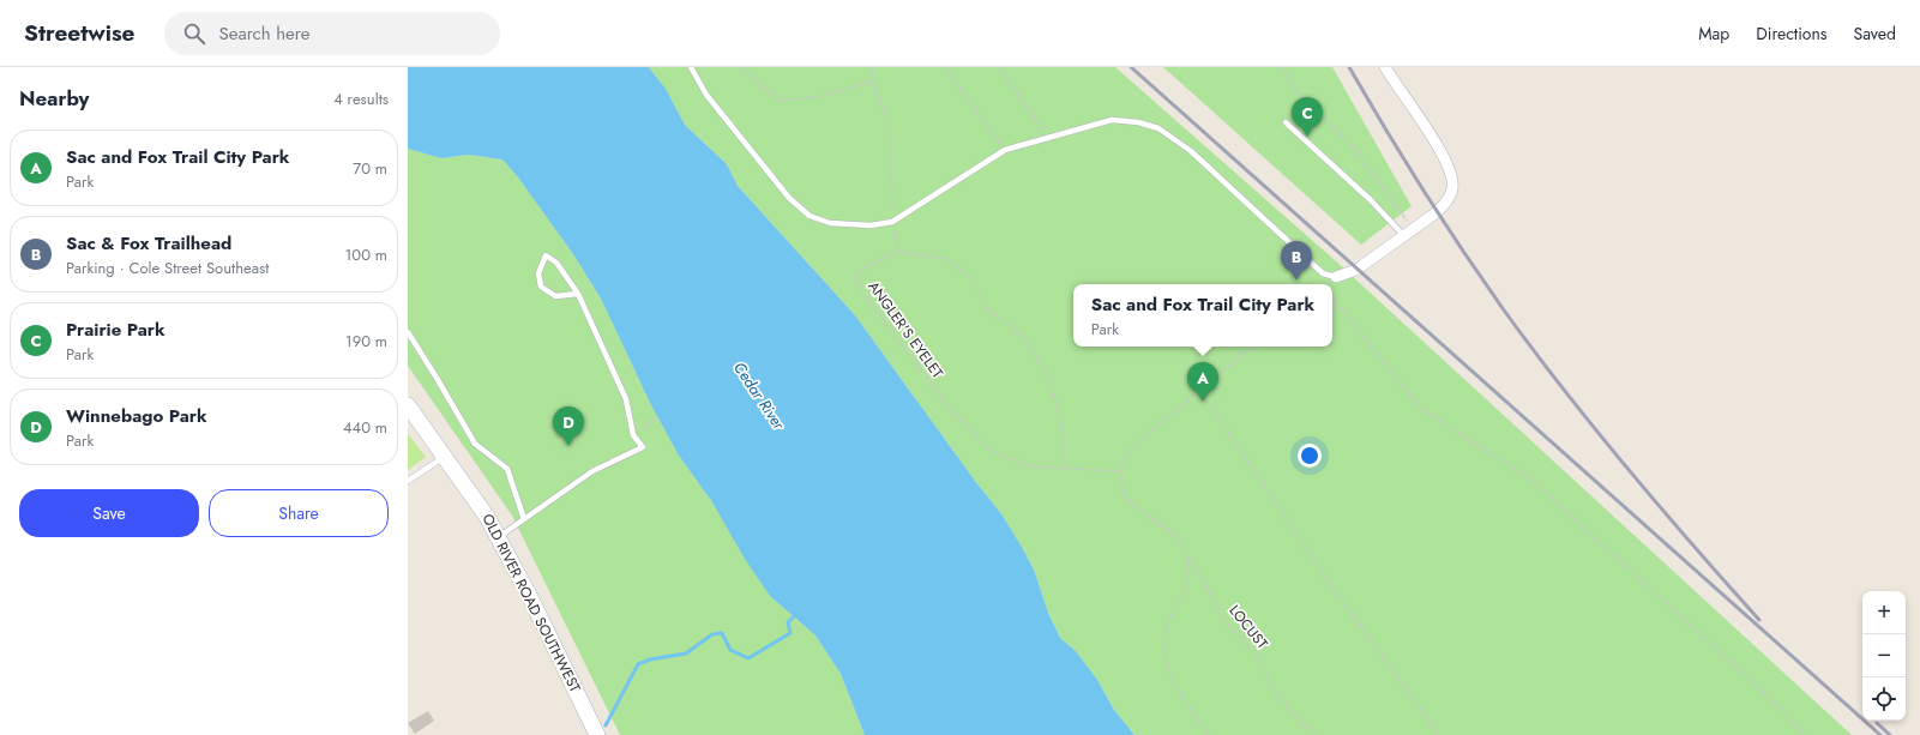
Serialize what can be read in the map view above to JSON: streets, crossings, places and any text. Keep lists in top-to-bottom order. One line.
{"streets":{"street":["OLD RIVER ROAD SOUTHWEST"],"path":["ANGLER'S EYELET","LOCUST"]},"crossings":[["ANGLER'S EYELET","LOCUST"]],"water":["Cedar River"],"page":{"header":"Streetwise","search":"Search here","nav":["Map","Directions","Saved"],"heading":["Nearby","4 results"],"pins":["C","B","A","D"],"list":[{"mark":"A","name":"Sac and Fox Trail City Park","note":"Park","value":"70 m"},{"mark":"B","name":"Sac & Fox Trailhead","note":"Parking · Cole Street Southeast","value":"100 m"},{"mark":"C","name":"Prairie Park","note":"Park","value":"190 m"},{"mark":"D","name":"Winnebago Park","note":"Park","value":"440 m"}],"popup":["Sac and Fox Trail City Park","Park"],"buttons":["Save","Share"],"map_buttons":["+","−"]}}
